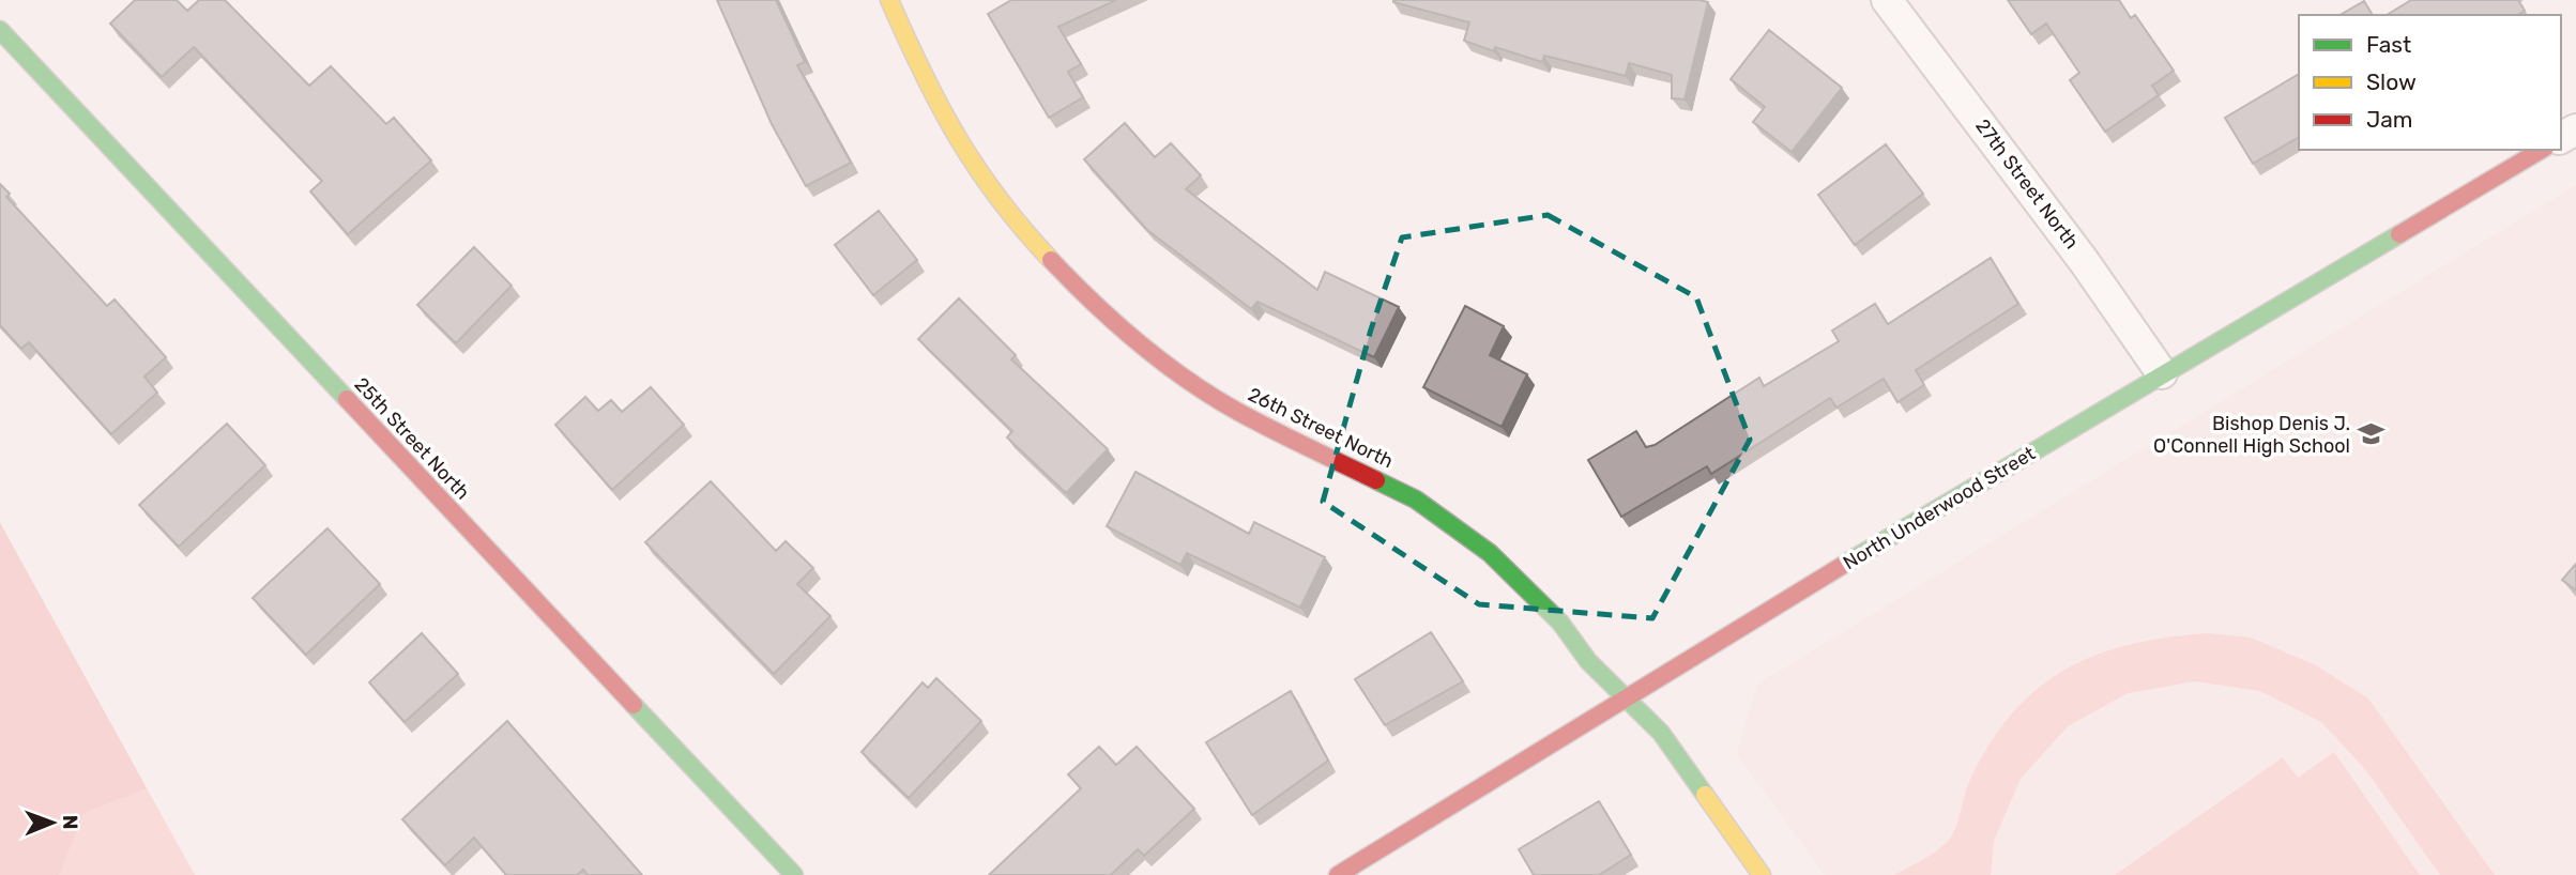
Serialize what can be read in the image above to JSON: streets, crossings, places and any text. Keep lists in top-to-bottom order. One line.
{"streets":{"street":["27th Street North","26th Street North","25th Street North","North Underwood Street"]},"crossings":[["27th Street North","North Underwood Street"],["26th Street North","North Underwood Street"]],"places":{"school or university":["Bishop Denis J. O'Connell High School"]},"legend":["Fast","Slow","Jam"],"north":"right"}
